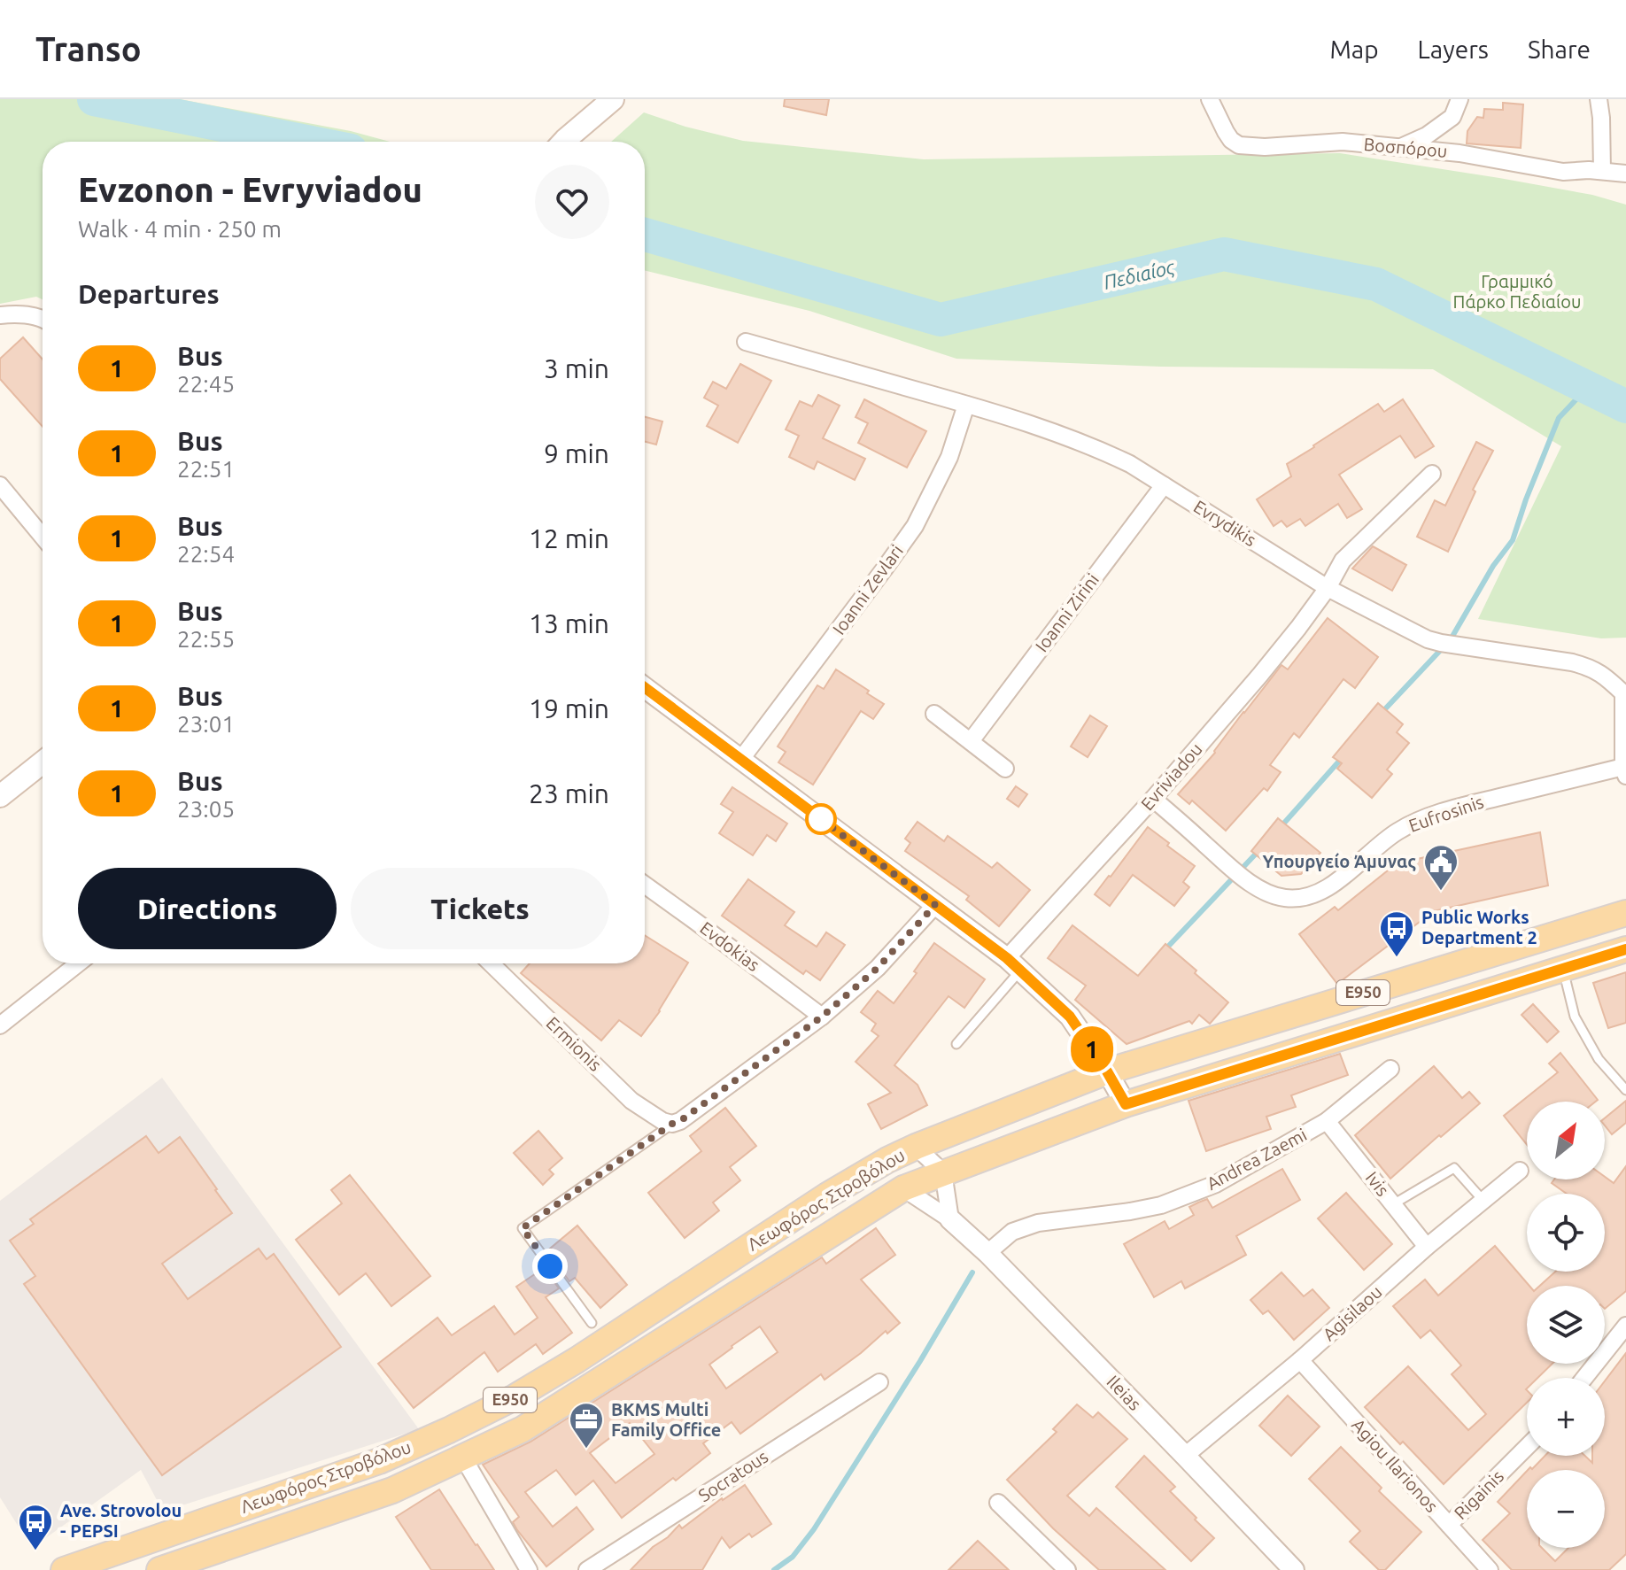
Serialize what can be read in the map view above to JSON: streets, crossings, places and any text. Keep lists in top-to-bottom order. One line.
{"streets":{"main road":["E950","Λεωφόρος Στροβόλου"],"street":["Βοσπόρου","Evrydikis","Ioanni Zevlari","Ioanni Zirini","Evriviadou","Eufrosinis","Evdokias","Ermionis","Andrea Zaemi","Ivis","Agisilaou","Ileias","Agiou Ilarionos","Socratous","Rigainis"]},"crossings":[["Evrydikis","Ioanni Zevlari"],["Evrydikis","Ioanni Zirini"],["Evrydikis","Evriviadou"],["Evrydikis","Eufrosinis"],["Evriviadou","Eufrosinis"],["Andrea Zaemi","Ivis"],["Andrea Zaemi","Ileias"],["Ivis","Agisilaou"],["Λεωφόρος Στροβόλου","Ileias"],["Agisilaou","Ileias"],["Agisilaou","Agiou Ilarionos"],["Agiou Ilarionos","Rigainis"]],"water":["Πεδιαίος"],"parks":["Γραμμικό Πάρκο Πεδιαίου"],"places":{"public building":["Υπουργείο Άμυνας"],"bus stop":["Public Works Department 2","Ave. Strovolou - PEPSI"],"office":["BKMS Multi Family Office"]},"lines":["bus line 1"],"north":"top right","page":{"header":"Transo","nav":["Map","Layers","Share"],"on_map":"1","heading":[["Evzonon - Evryviadou","Walk · 4 min · 250 m"],"Departures"],"list":[{"mark":"1","name":"Bus","note":"22:45","value":"3 min"},{"mark":"1","name":"Bus","note":"22:51","value":"9 min"},{"mark":"1","name":"Bus","note":"22:54","value":"12 min"},{"mark":"1","name":"Bus","note":"22:55","value":"13 min"},{"mark":"1","name":"Bus","note":"23:01","value":"19 min"},{"mark":"1","name":"Bus","note":"23:05","value":"23 min"}],"buttons":["Directions","Tickets"],"map_buttons":["+","−"]}}
